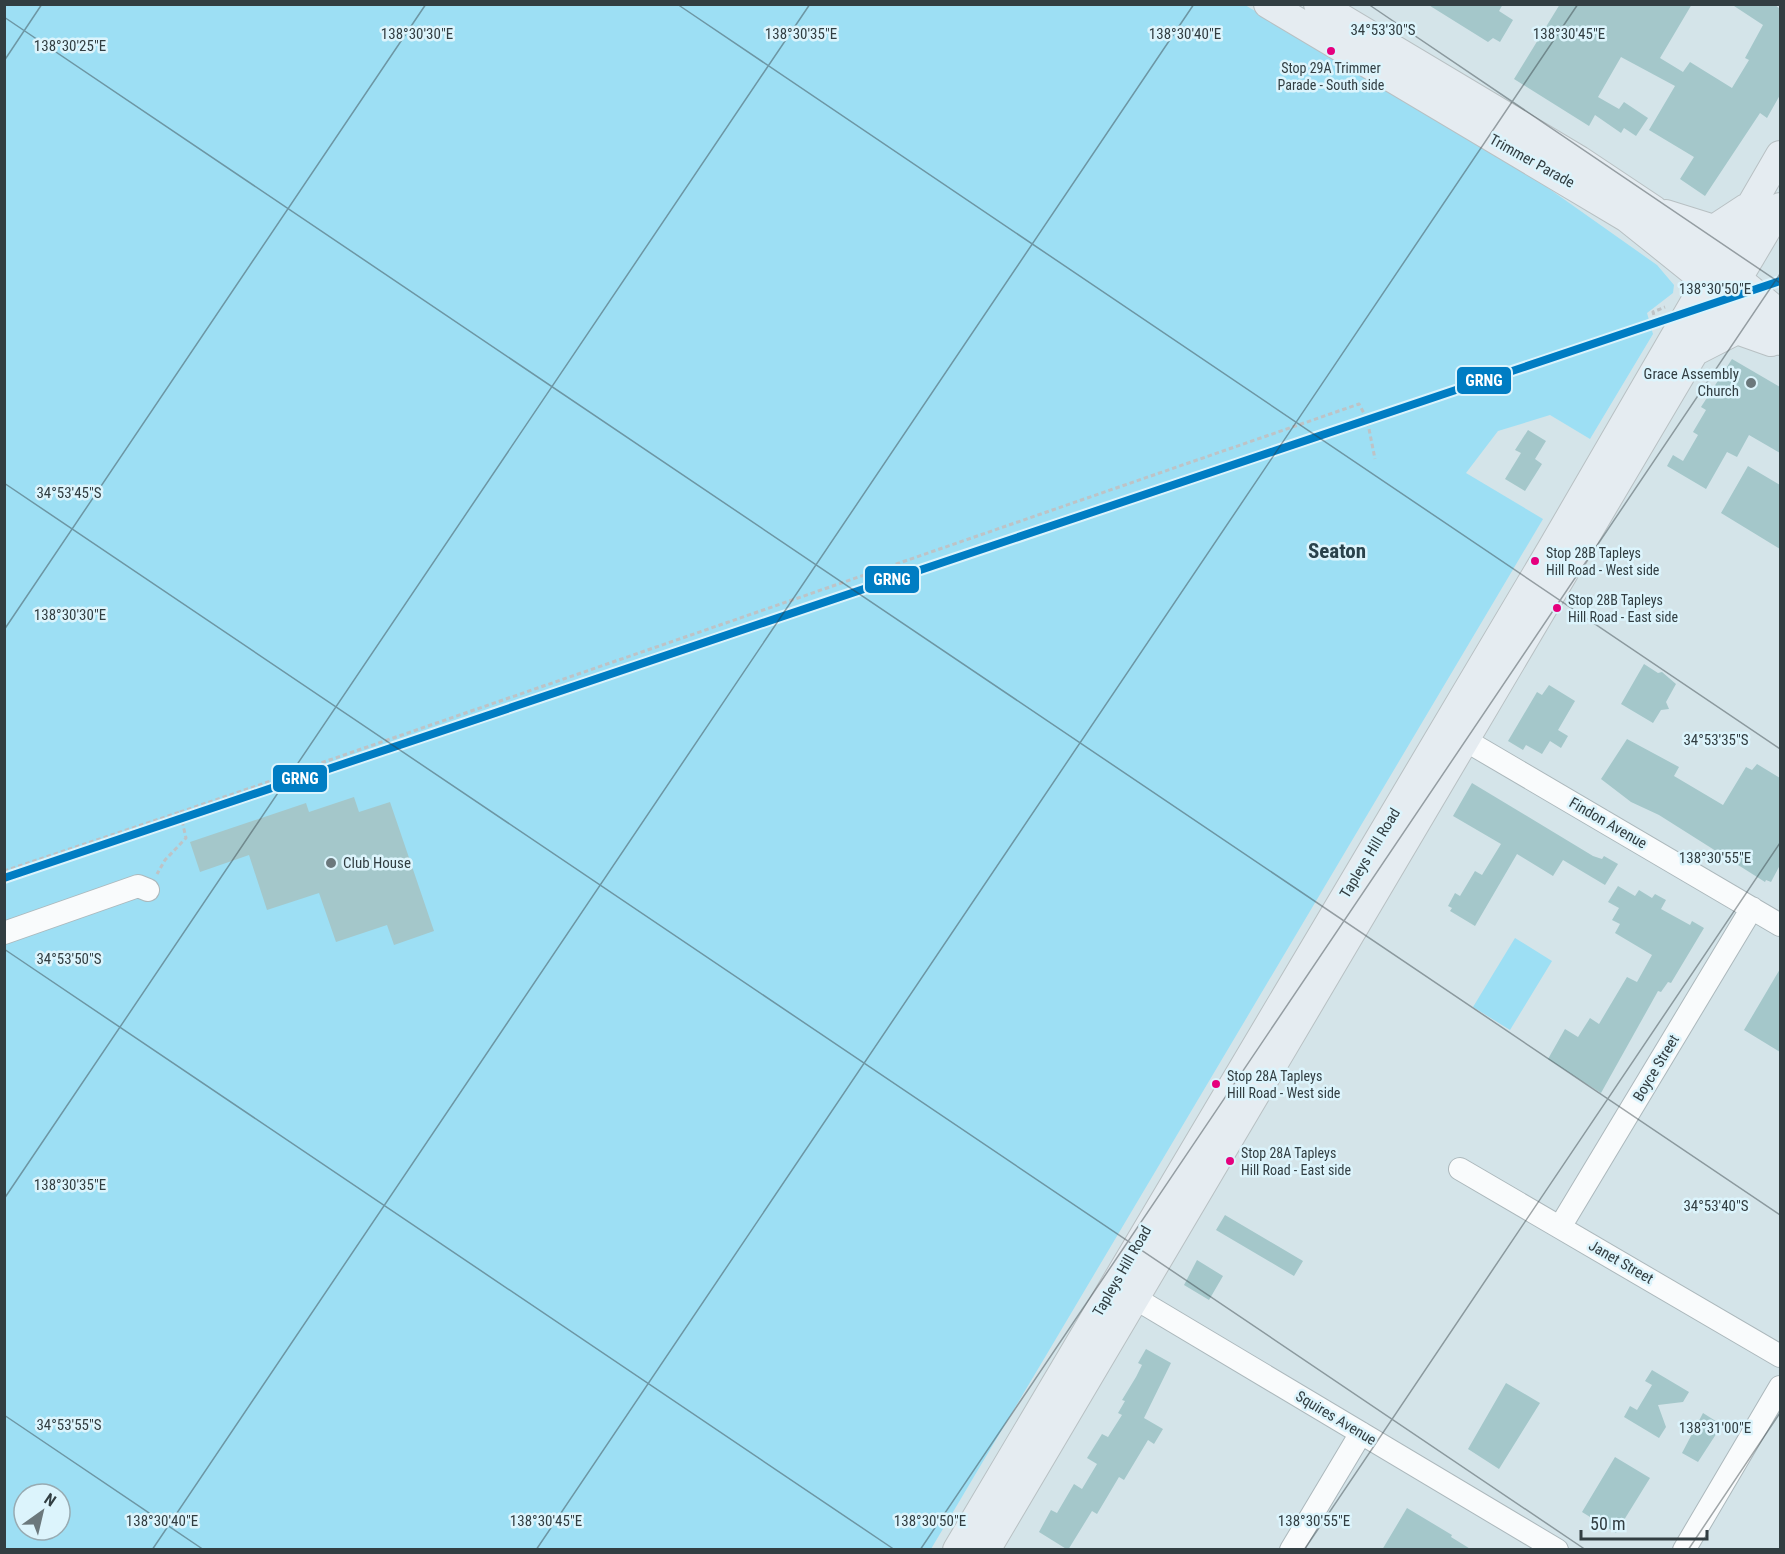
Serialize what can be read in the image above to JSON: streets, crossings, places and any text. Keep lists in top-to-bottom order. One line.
{"streets":{"main road":["Trimmer Parade","Tapleys Hill Road"],"street":["Findon Avenue","Boyce Street","Janet Street","Squires Avenue"]},"crossings":[["Trimmer Parade","Tapleys Hill Road"],["Findon Avenue","Tapleys Hill Road"],["Findon Avenue","Boyce Street"],["Tapleys Hill Road","Squires Avenue"],["Boyce Street","Janet Street"]],"districts":["Seaton"],"places":["Stop 29A Trimmer Parade - South side","Grace Assembly Church","Stop 28B Tapleys Hill Road - West side","Stop 28B Tapleys Hill Road - East side","Club House","Stop 28A Tapleys Hill Road - West side","Stop 28A Tapleys Hill Road - East side"],"lines":["transit line GRNG"],"scale_bar":"50 m","north":"top right","coordinates":["34°53'30\"S","138°30'30\"E","138°30'35\"E","138°30'40\"E","138°30'45\"E","138°30'25\"E","138°30'50\"E","34°53'45\"S","34°53'35\"S","138°30'55\"E","34°53'50\"S","34°53'40\"S","34°53'55\"S","138°31'00\"E"]}
